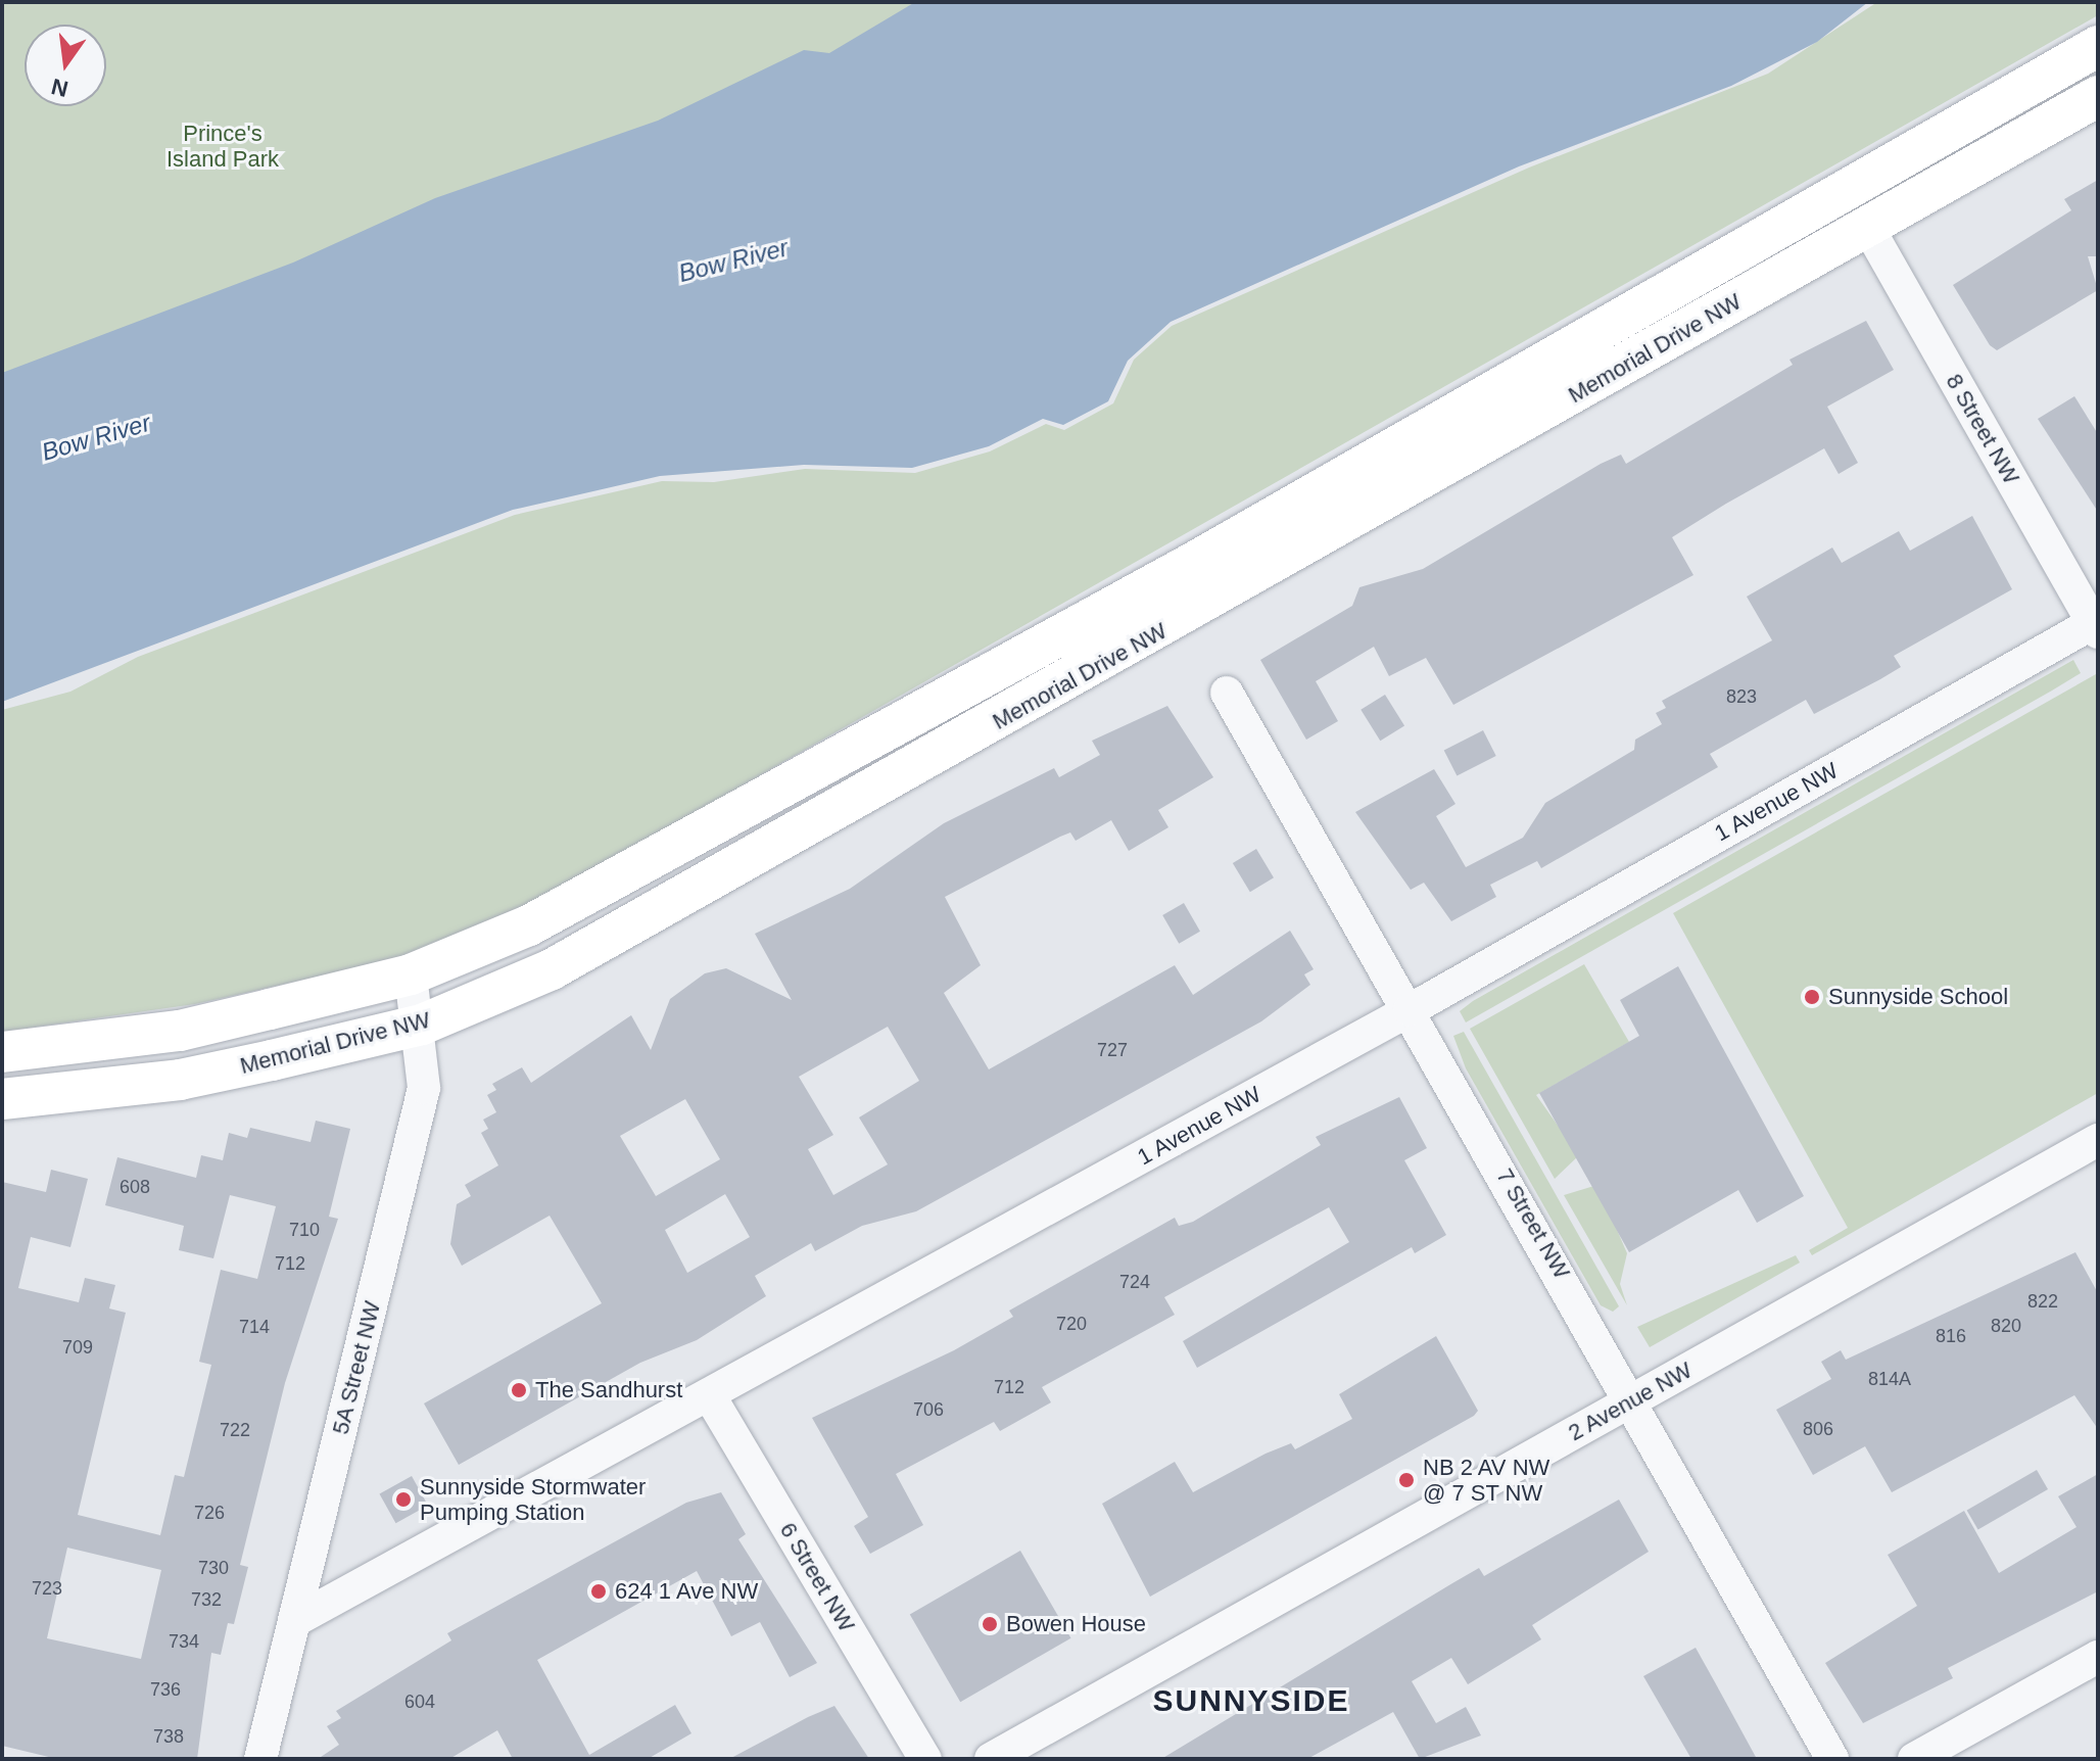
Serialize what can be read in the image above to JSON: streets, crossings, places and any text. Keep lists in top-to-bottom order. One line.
{"streets":{"main road":["Memorial Drive NW"],"street":["8 Street NW","1 Avenue NW","7 Street NW","5A Street NW","2 Avenue NW","6 Street NW"]},"crossings":[["Memorial Drive NW","8 Street NW"],["Memorial Drive NW","5A Street NW"],["8 Street NW","1 Avenue NW"],["1 Avenue NW","7 Street NW"],["1 Avenue NW","5A Street NW"],["1 Avenue NW","6 Street NW"],["7 Street NW","2 Avenue NW"]],"districts":["SUNNYSIDE"],"water":["Bow River"],"parks":["Prince's Island Park"],"places":["Sunnyside School","The Sandhurst","NB 2 AV NW @ 7 ST NW","Sunnyside Stormwater Pumping Station","624 1 Ave NW","Bowen House"],"house_numbers":["823","727","608","710","712","724","822","720","820","714","816","709","814A","712","706","806","722","726","730","723","732","734","736","604","738"],"north":"bottom"}
